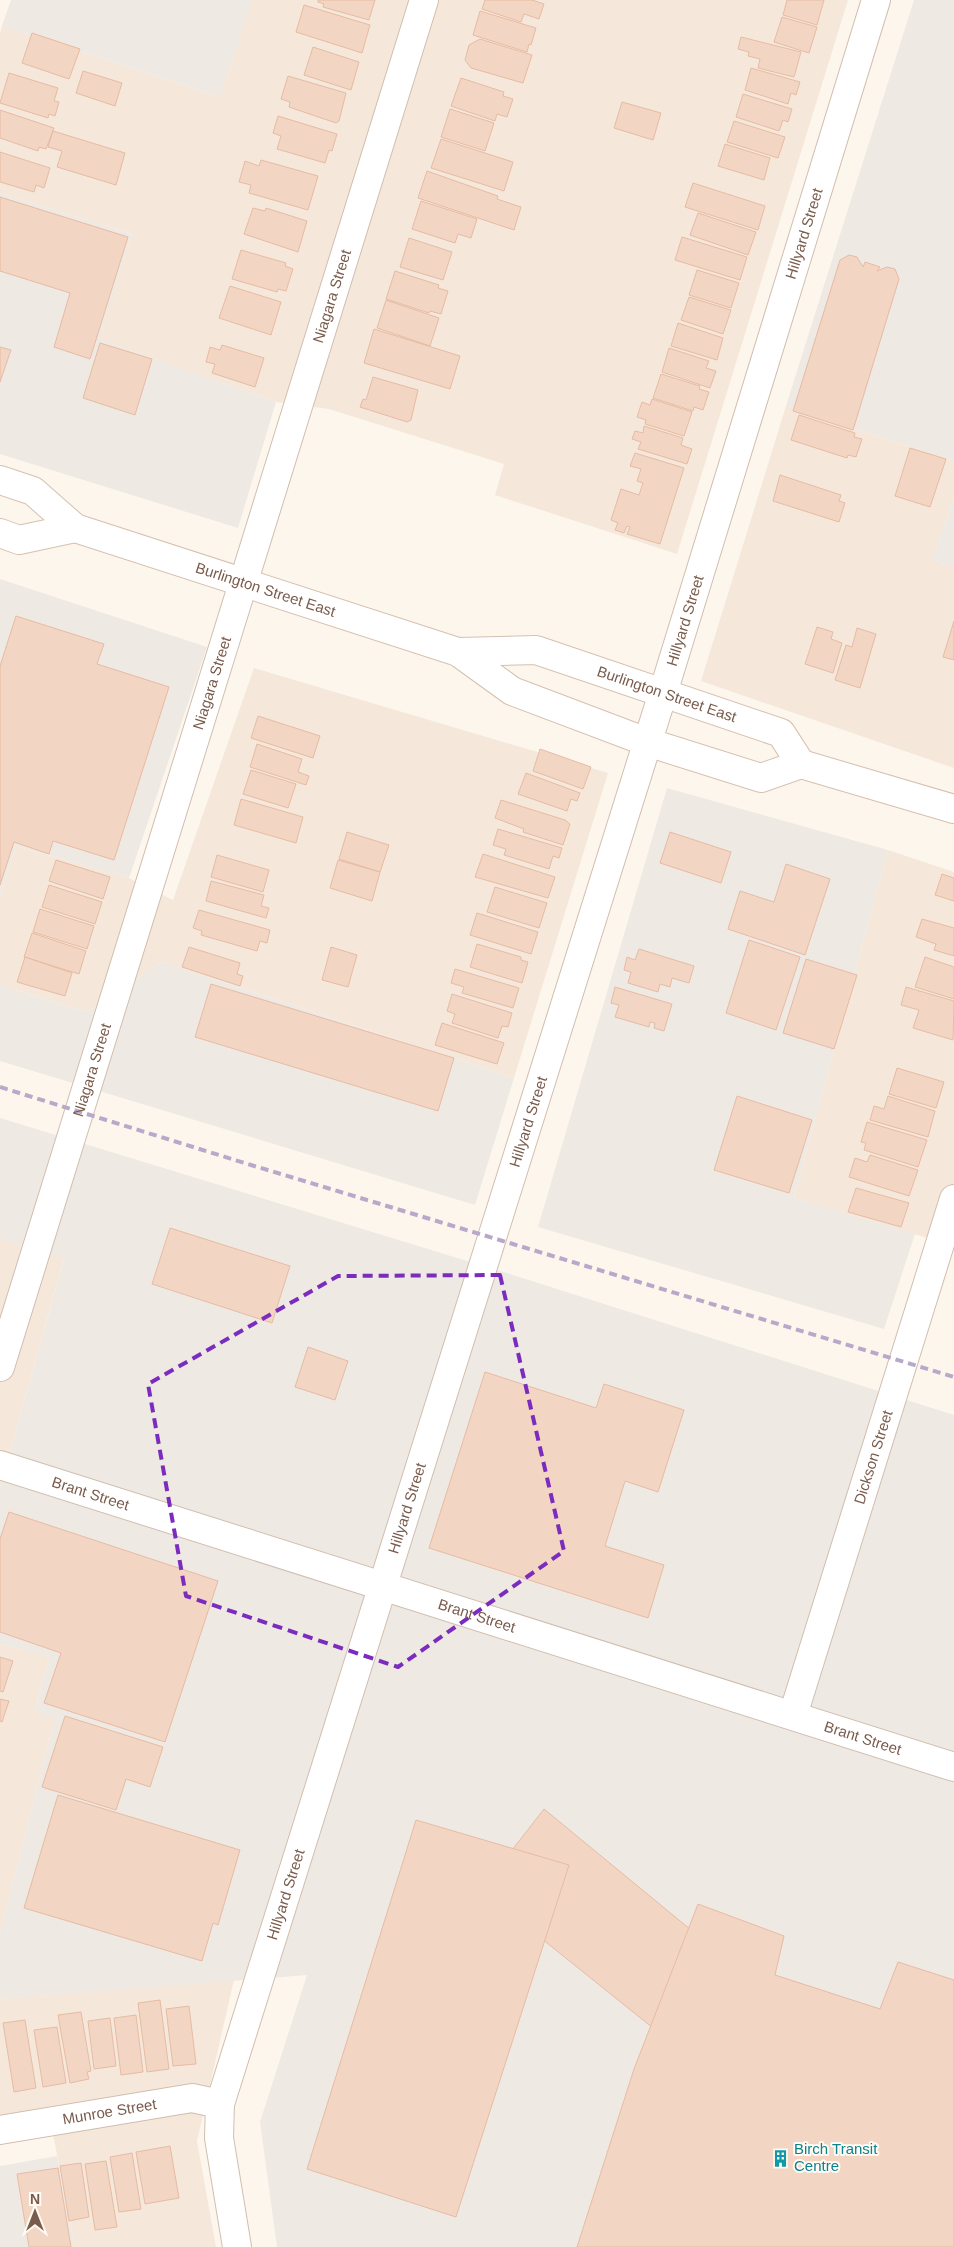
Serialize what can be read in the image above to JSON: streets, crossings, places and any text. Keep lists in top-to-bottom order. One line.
{"streets":{"street":["Hillyard Street","Niagara Street","Burlington Street East","Dickson Street","Brant Street","Munroe Street"]},"crossings":[["Hillyard Street","Burlington Street East"],["Hillyard Street","Brant Street"],["Hillyard Street","Munroe Street"],["Niagara Street","Burlington Street East"],["Dickson Street","Brant Street"]],"places":{"building":["Birch Transit Centre"]},"north":"top"}
